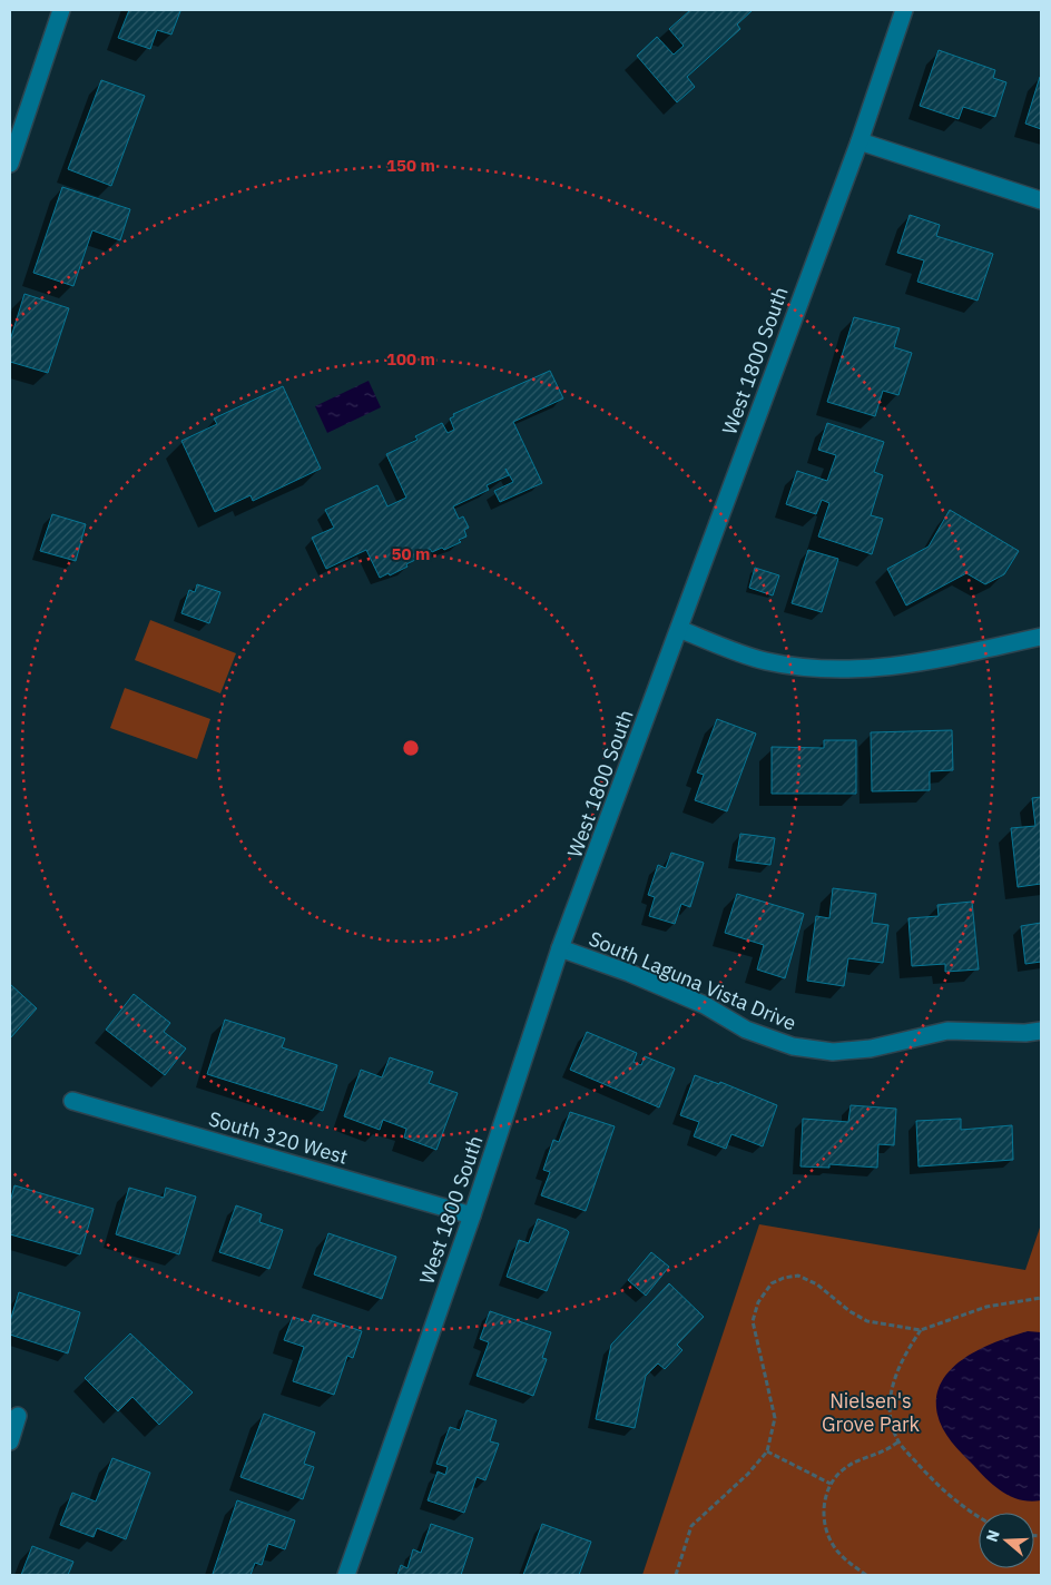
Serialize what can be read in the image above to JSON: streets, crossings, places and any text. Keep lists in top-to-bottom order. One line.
{"streets":{"street":["West 1800 South","South Laguna Vista Drive","South 320 West"]},"crossings":[["West 1800 South","South Laguna Vista Drive"],["West 1800 South","South 320 West"]],"parks":["Nielsen's Grove Park"],"north":"left","rings":["150 m","100 m","50 m"]}
